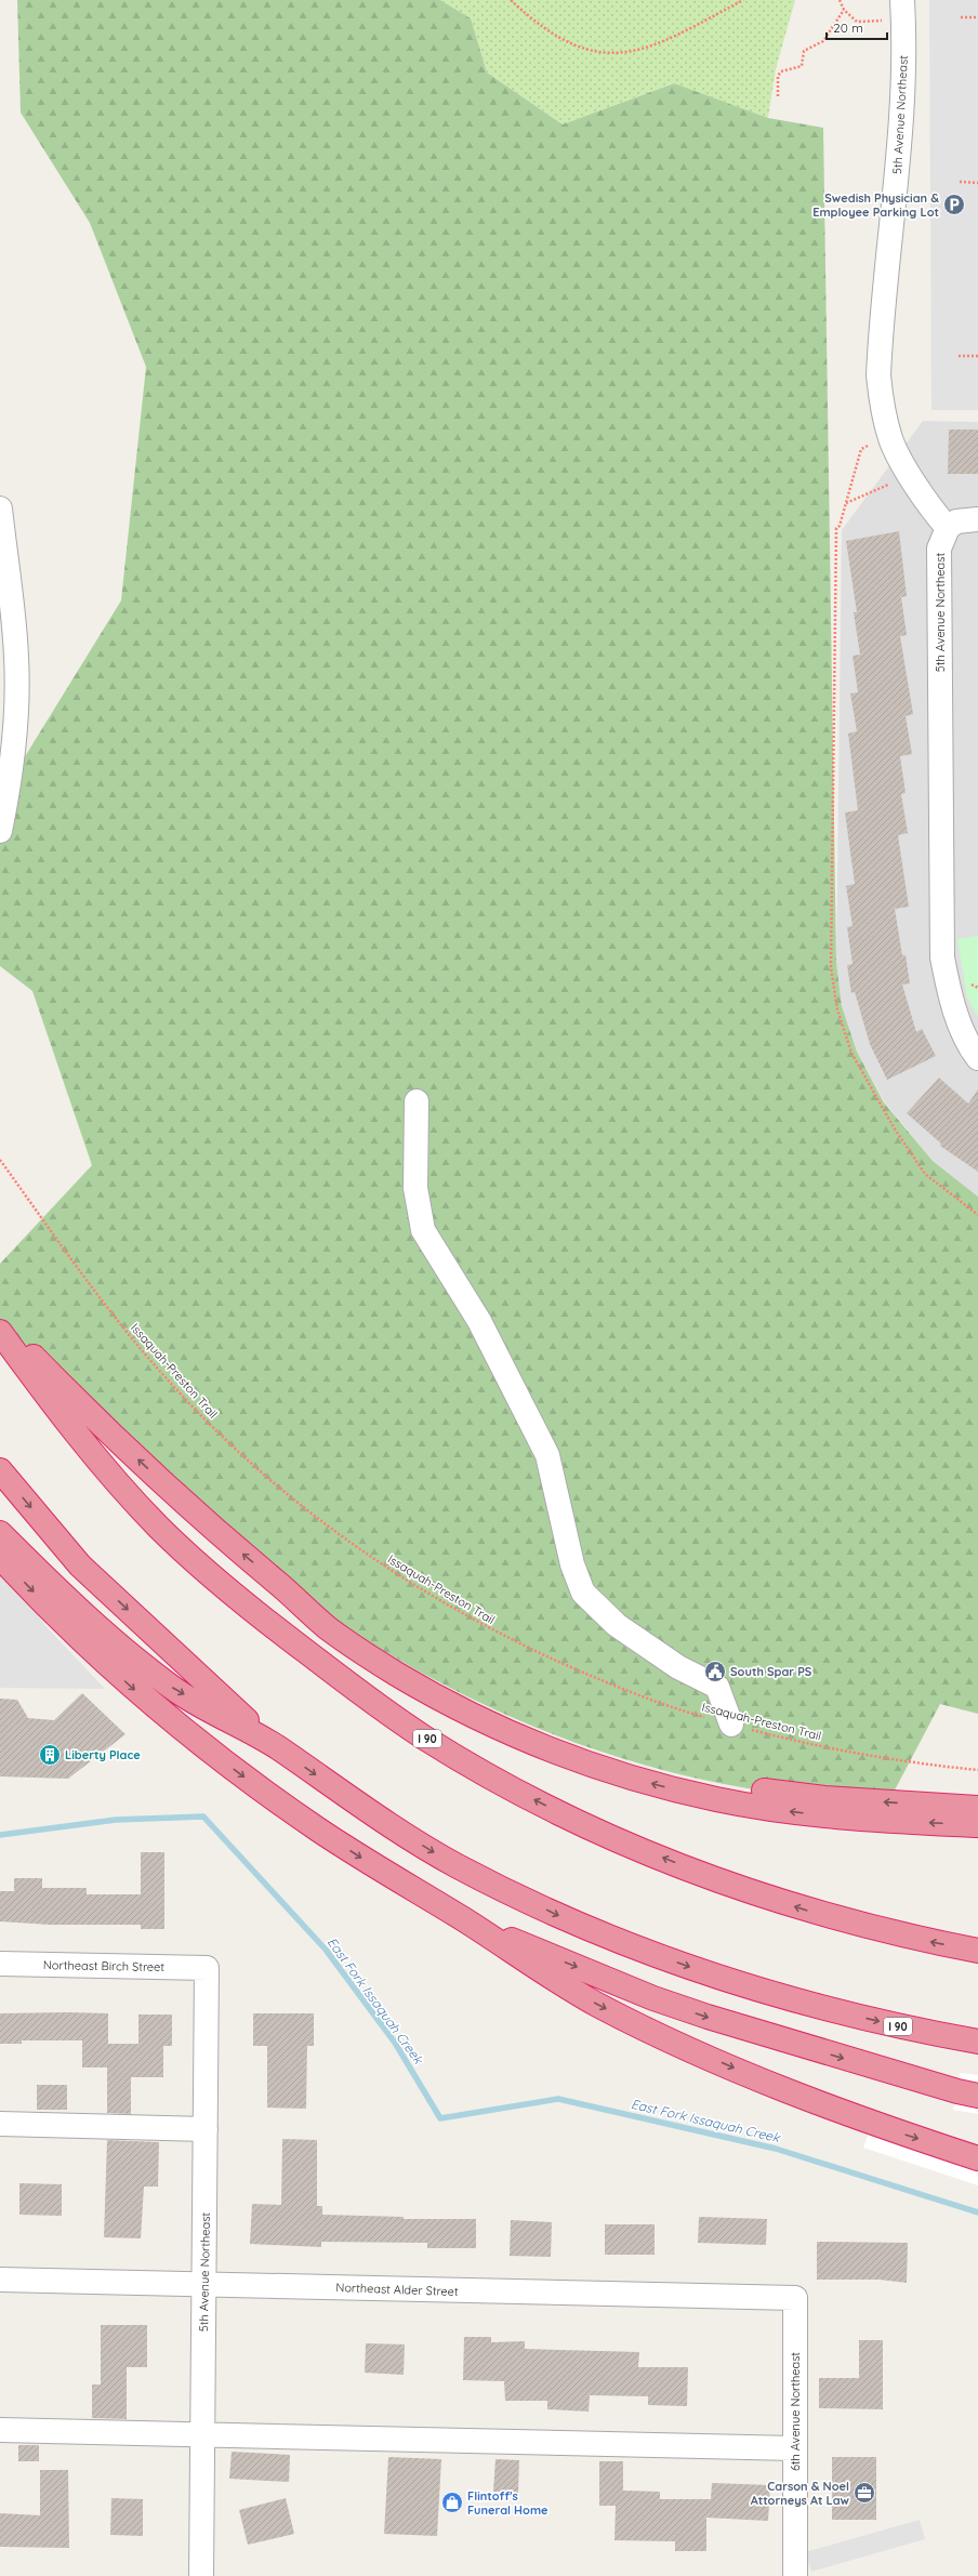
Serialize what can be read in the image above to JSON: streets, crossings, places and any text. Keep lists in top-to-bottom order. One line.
{"streets":{"highway":["I 90"],"street":["5th Avenue Northeast","Northeast Birch Street","Northeast Alder Street","6th Avenue Northeast"],"path":["Issaquah-Preston Trail"]},"crossings":[["5th Avenue Northeast","Northeast Birch Street"],["5th Avenue Northeast","Northeast Alder Street"],["Northeast Alder Street","6th Avenue Northeast"]],"water":["East Fork Issaquah Creek"],"places":{"parking":["Swedish Physician & Employee Parking Lot"],"public building":["South Spar PS"],"building":["Liberty Place"],"office":["Carson & Noel Attorneys At Law"],"shop":["Flintoff's Funeral Home"]},"scale_bar":"20 m"}
